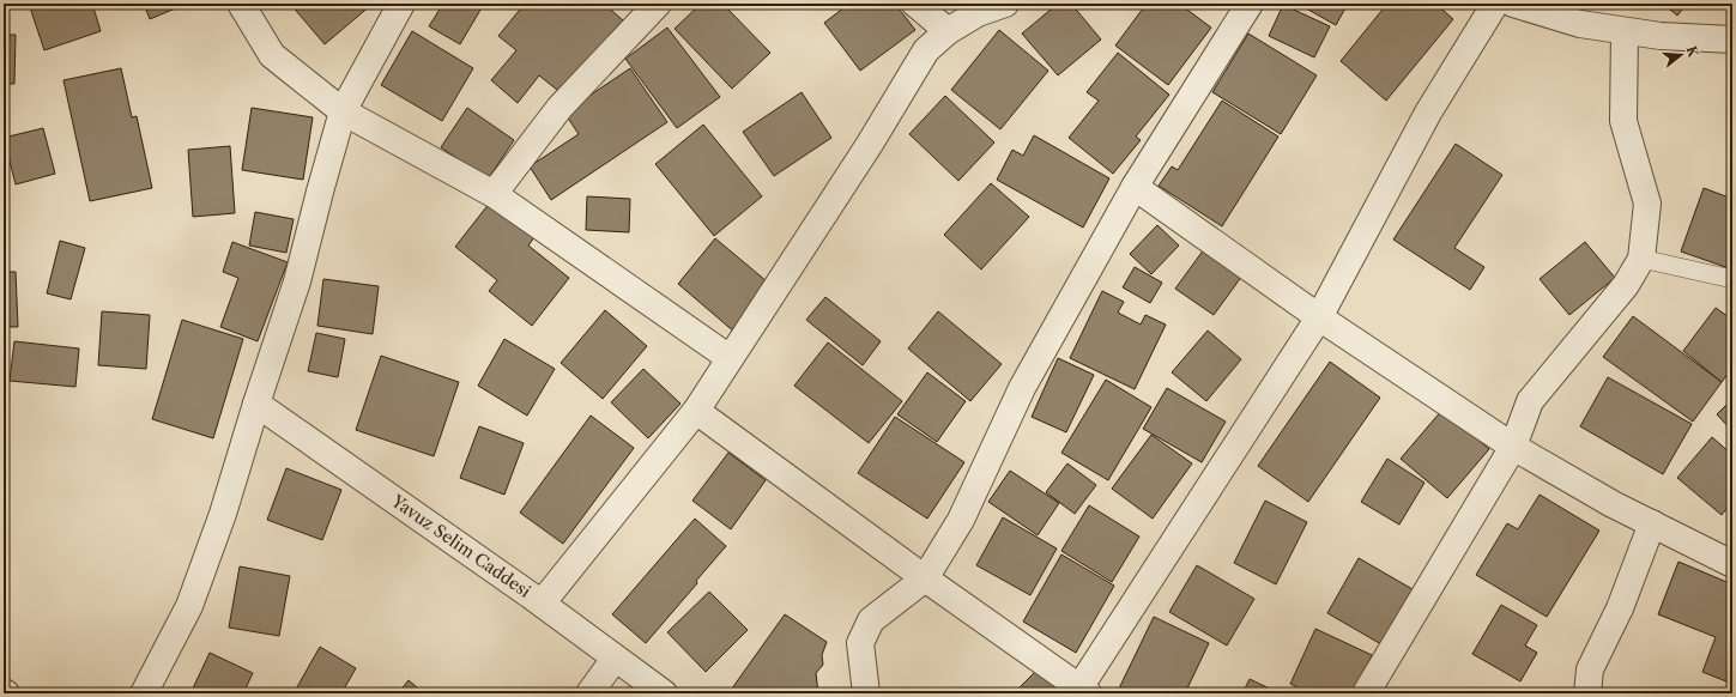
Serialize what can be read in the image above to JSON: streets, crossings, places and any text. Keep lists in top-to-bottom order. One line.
{"streets":{"street":["Yavuz Selim Caddesi"]},"north":"right"}
